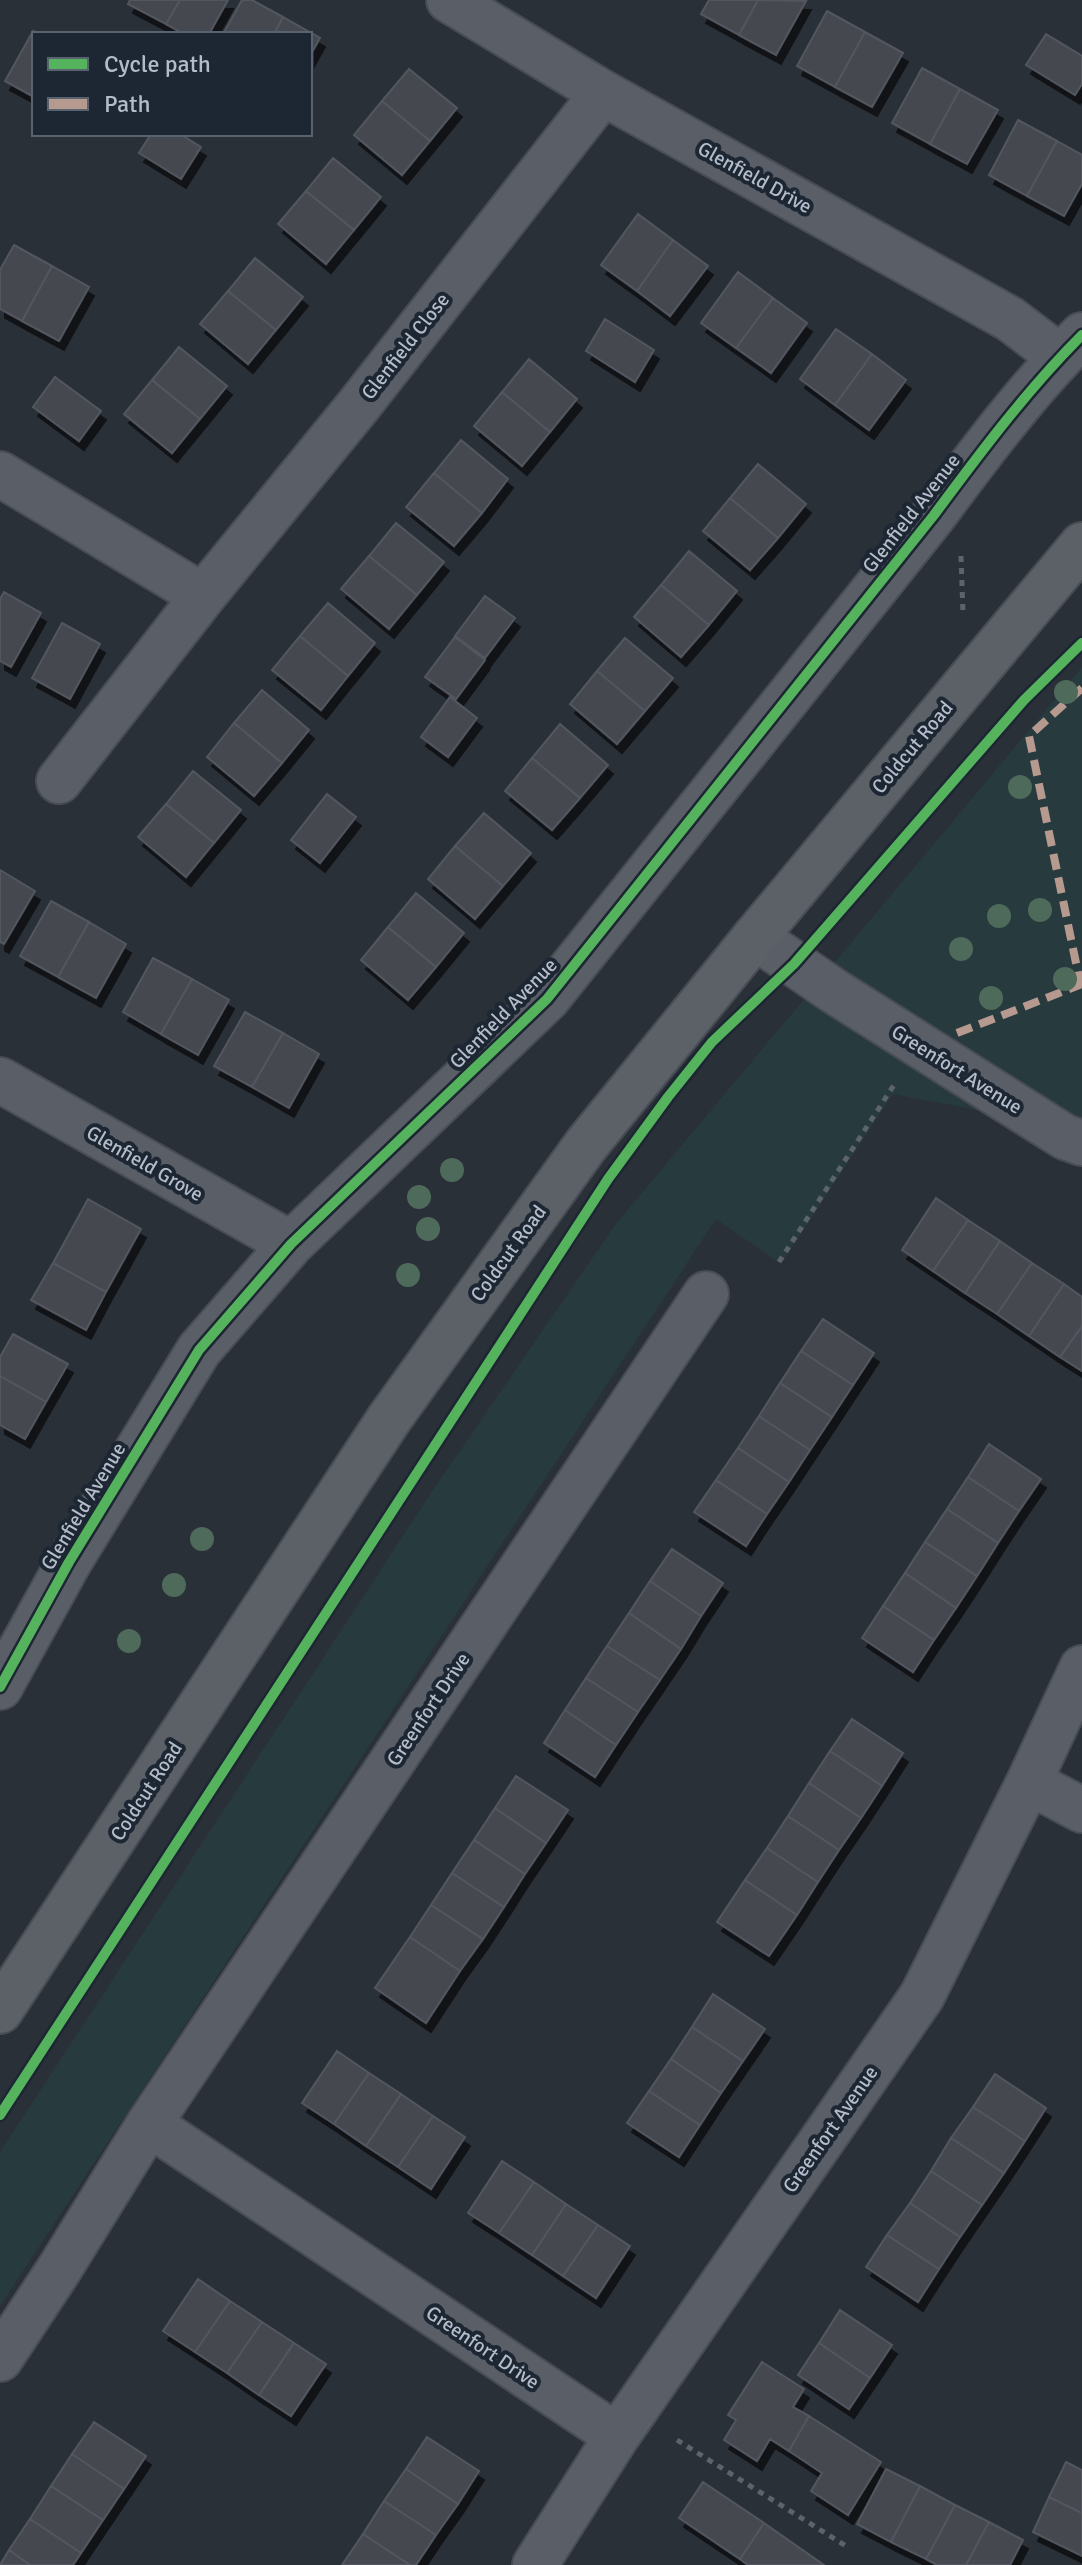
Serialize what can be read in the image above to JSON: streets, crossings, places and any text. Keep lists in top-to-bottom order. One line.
{"streets":{"main road":["Coldcut Road"],"street":["Glenfield Drive","Glenfield Close","Glenfield Avenue","Greenfort Avenue","Glenfield Grove","Greenfort Drive"]},"crossings":[["Glenfield Drive","Glenfield Close"],["Glenfield Drive","Glenfield Avenue"],["Glenfield Avenue","Glenfield Grove"],["Coldcut Road","Greenfort Avenue"],["Greenfort Avenue","Greenfort Drive"]],"legend":["Cycle path","Path"]}
